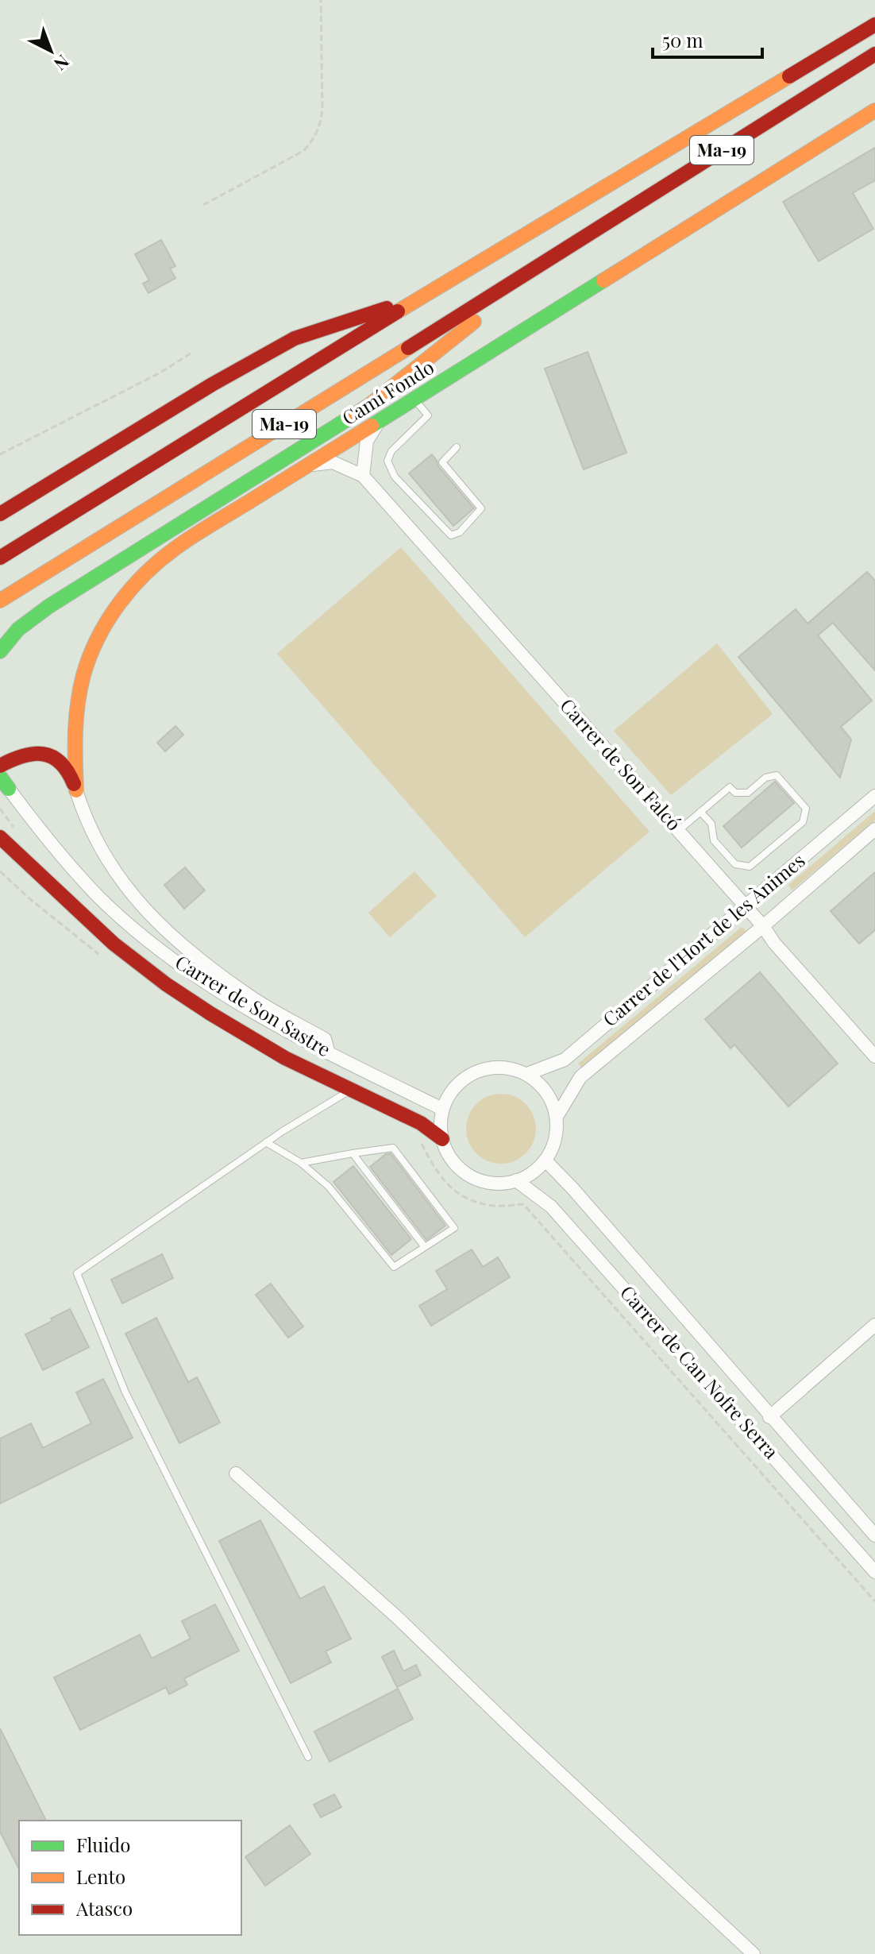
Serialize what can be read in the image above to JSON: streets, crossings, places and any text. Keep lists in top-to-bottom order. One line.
{"streets":{"main road":["Ma-19","Camí Fondo"],"street":["Carrer de Son Falcó","Carrer de l'Hort de les Ànimes","Carrer de Son Sastre","Carrer de Can Nofre Serra"]},"crossings":[["Carrer de Son Falcó","Carrer de l'Hort de les Ànimes"],["Carrer de l'Hort de les Ànimes","Carrer de Son Sastre"],["Carrer de l'Hort de les Ànimes","Carrer de Can Nofre Serra"],["Carrer de Son Sastre","Carrer de Can Nofre Serra"]],"legend":["Fluido","Lento","Atasco"],"scale_bar":"50 m","north":"bottom right"}
